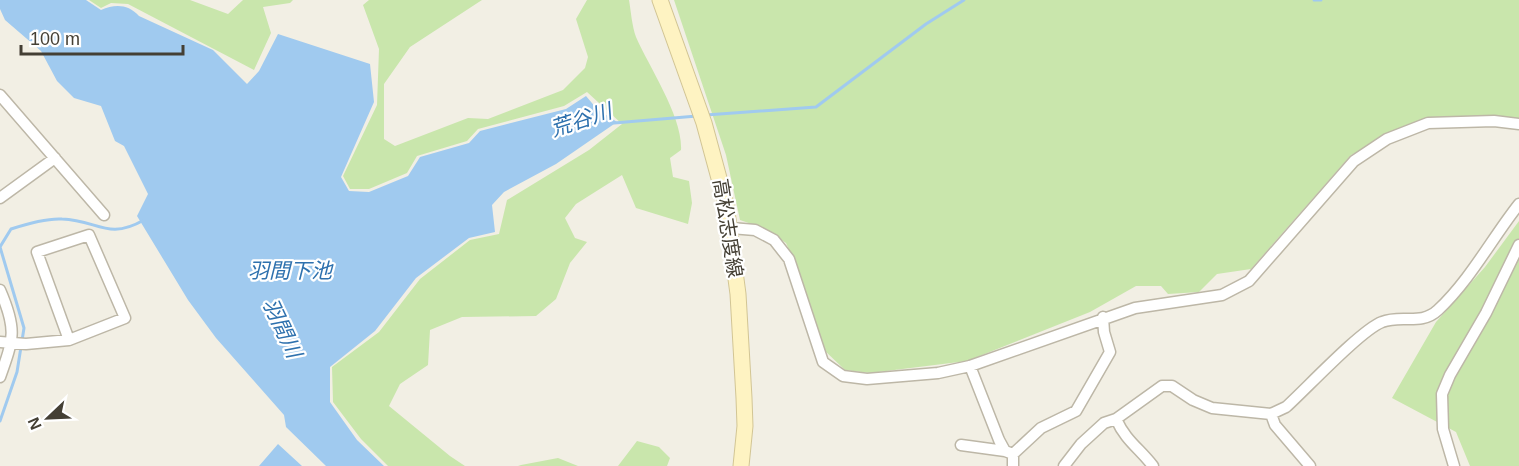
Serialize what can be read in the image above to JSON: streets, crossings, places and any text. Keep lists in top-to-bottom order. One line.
{"streets":{"main road":["高松志度線"]},"water":["荒谷川","羽間下池","羽間川"],"scale_bar":"100 m","north":"bottom left"}
